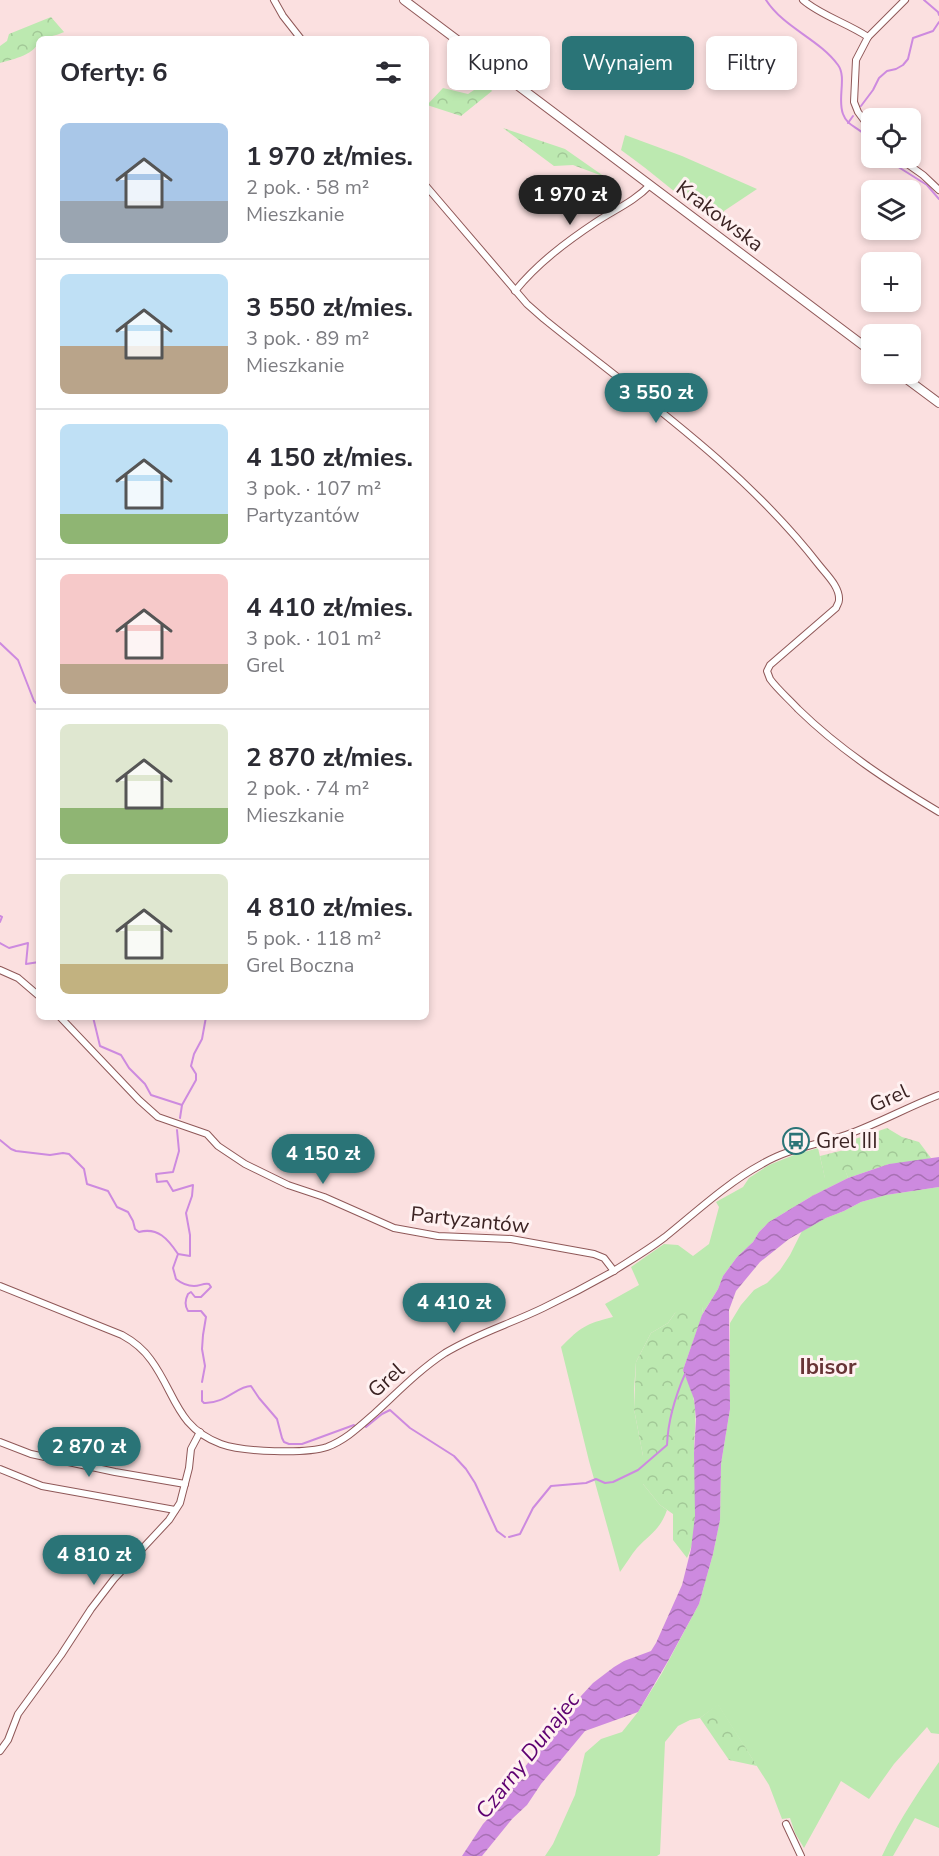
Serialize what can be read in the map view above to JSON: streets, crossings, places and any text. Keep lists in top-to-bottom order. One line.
{"streets":{"main road":["Krakowska"],"street":["Grel","Partyzantów"]},"crossings":[["Grel","Partyzantów"]],"districts":["Ibisor"],"water":["Czarny Dunajec"],"places":{"bus stop":["Grel III"]},"page":{"chip":["Kupno","Wynajem","Filtry"],"heading":"Oferty: 6","map_buttons":["+","−"],"list":[{"name":"1 970 zł/mies.","note":"2 pok. · 58 m² · Mieszkanie"},{"name":"3 550 zł/mies.","note":"3 pok. · 89 m² · Mieszkanie"},{"name":"4 150 zł/mies.","note":"3 pok. · 107 m² · Partyzantów"},{"name":"4 410 zł/mies.","note":"3 pok. · 101 m² · Grel"},{"name":"2 870 zł/mies.","note":"2 pok. · 74 m² · Mieszkanie"},{"name":"4 810 zł/mies.","note":"5 pok. · 118 m² · Grel Boczna"}],"price":["1 970 zł","3 550 zł","4 150 zł","4 410 zł","2 870 zł","4 810 zł"]}}
